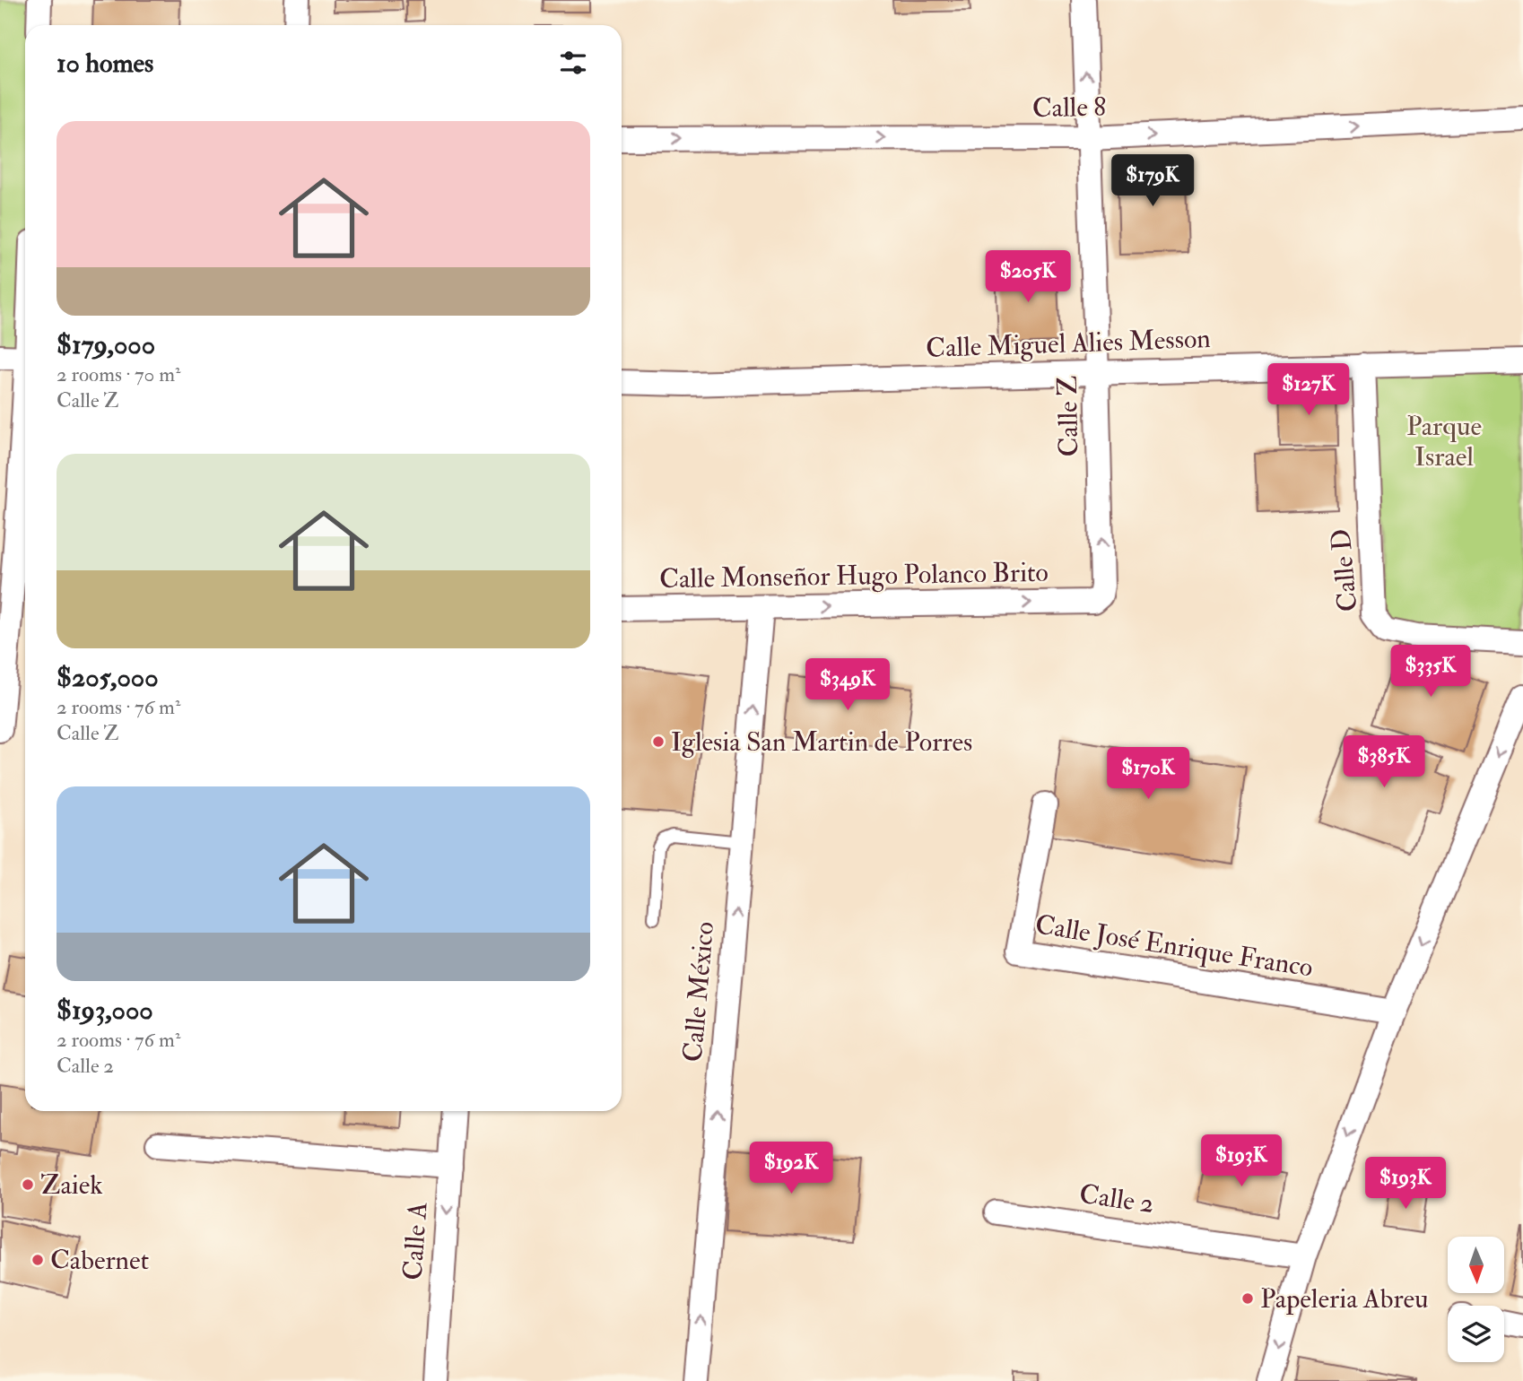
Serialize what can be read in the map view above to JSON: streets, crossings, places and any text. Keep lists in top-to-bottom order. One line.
{"streets":{"street":["Calle 8","Calle Miguel Alies Messon","Calle Z","Calle D","Calle Monseñor Hugo Polanco Brito","Calle José Enrique Franco","Calle México","Calle 2","Calle A"]},"crossings":[["Calle 8","Calle Z"],["Calle Miguel Alies Messon","Calle Z"],["Calle Miguel Alies Messon","Calle D"],["Calle Z","Calle Monseñor Hugo Polanco Brito"],["Calle Monseñor Hugo Polanco Brito","Calle México"]],"one_way":["Calle 8","Calle Z","Calle Monseñor Hugo Polanco Brito","Calle México","Calle A"],"parks":["Parque Israel"],"places":["Iglesia San Martin de Porres","Zaiek","Cabernet","Papeleria Abreu"],"north":"bottom","page":{"heading":"10 homes","list":[{"name":"$179,000","note":"2 rooms · 70 m² · Calle Z"},{"name":"$205,000","note":"2 rooms · 76 m² · Calle Z"},{"name":"$193,000","note":"2 rooms · 76 m² · Calle 2"}],"price":["$179K","$205K","$127K","$335K","$349K","$385K","$170K","$193K","$192K","$193K"]}}
